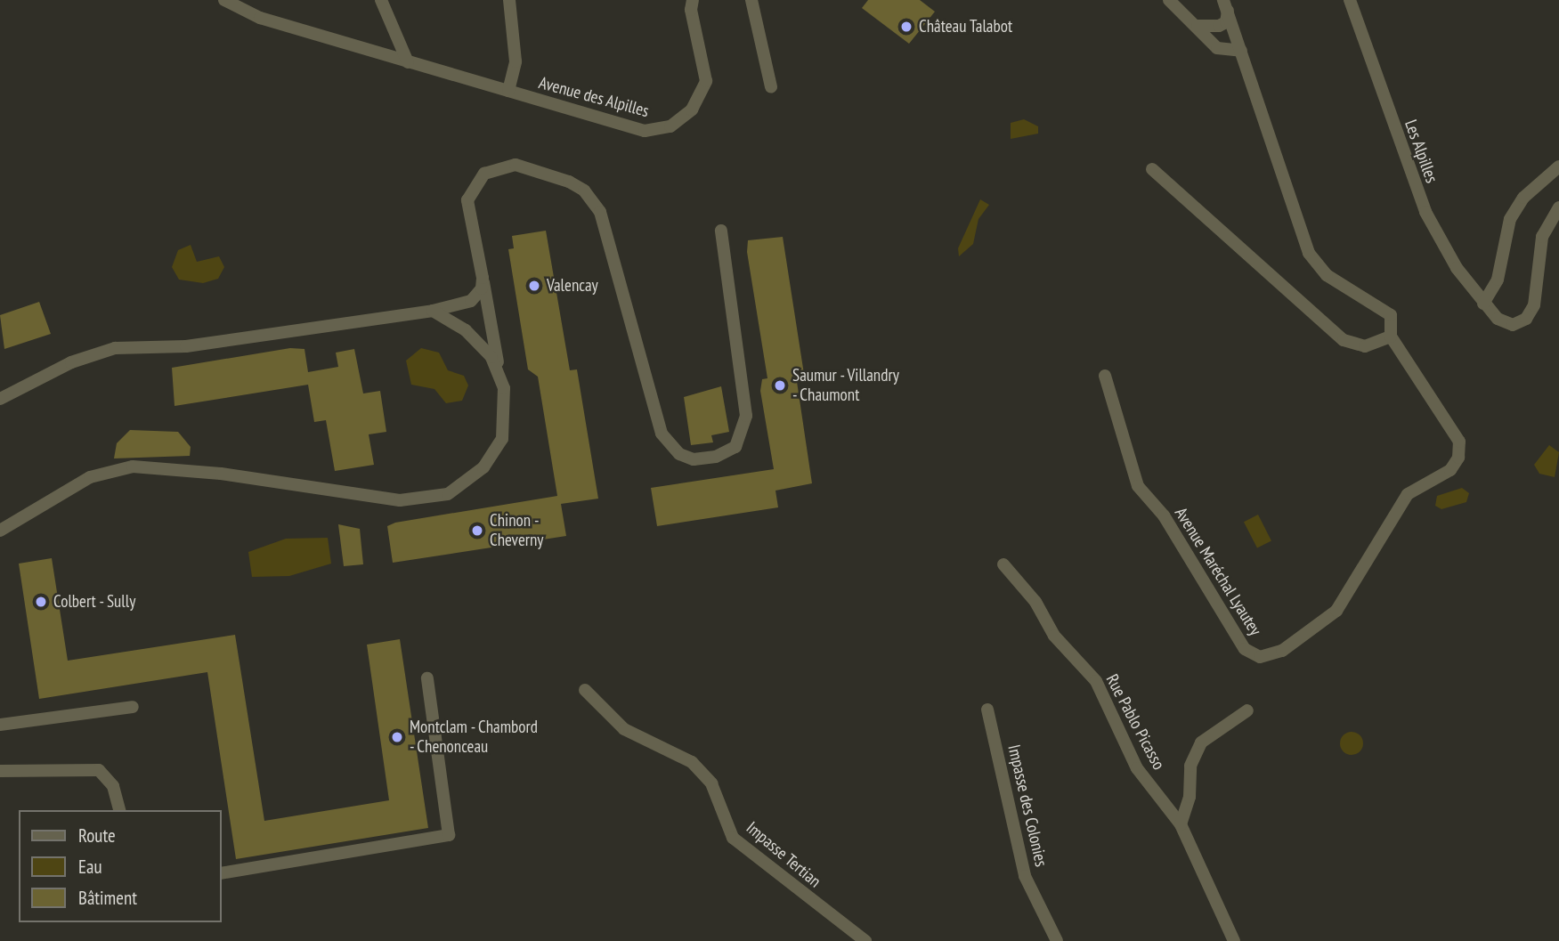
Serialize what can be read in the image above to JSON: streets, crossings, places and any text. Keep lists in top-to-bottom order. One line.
{"streets":{"street":["Avenue des Alpilles","Les Alpilles","Avenue Maréchal Lyautey","Rue Pablo Picasso","Impasse des Colonies","Impasse Tertian"]},"places":["Château Talabot","Valencay","Saumur - Villandry - Chaumont","Chinon - Cheverny","Colbert - Sully","Montclam - Chambord - Chenonceau"],"legend":["Route","Eau","Bâtiment"]}
